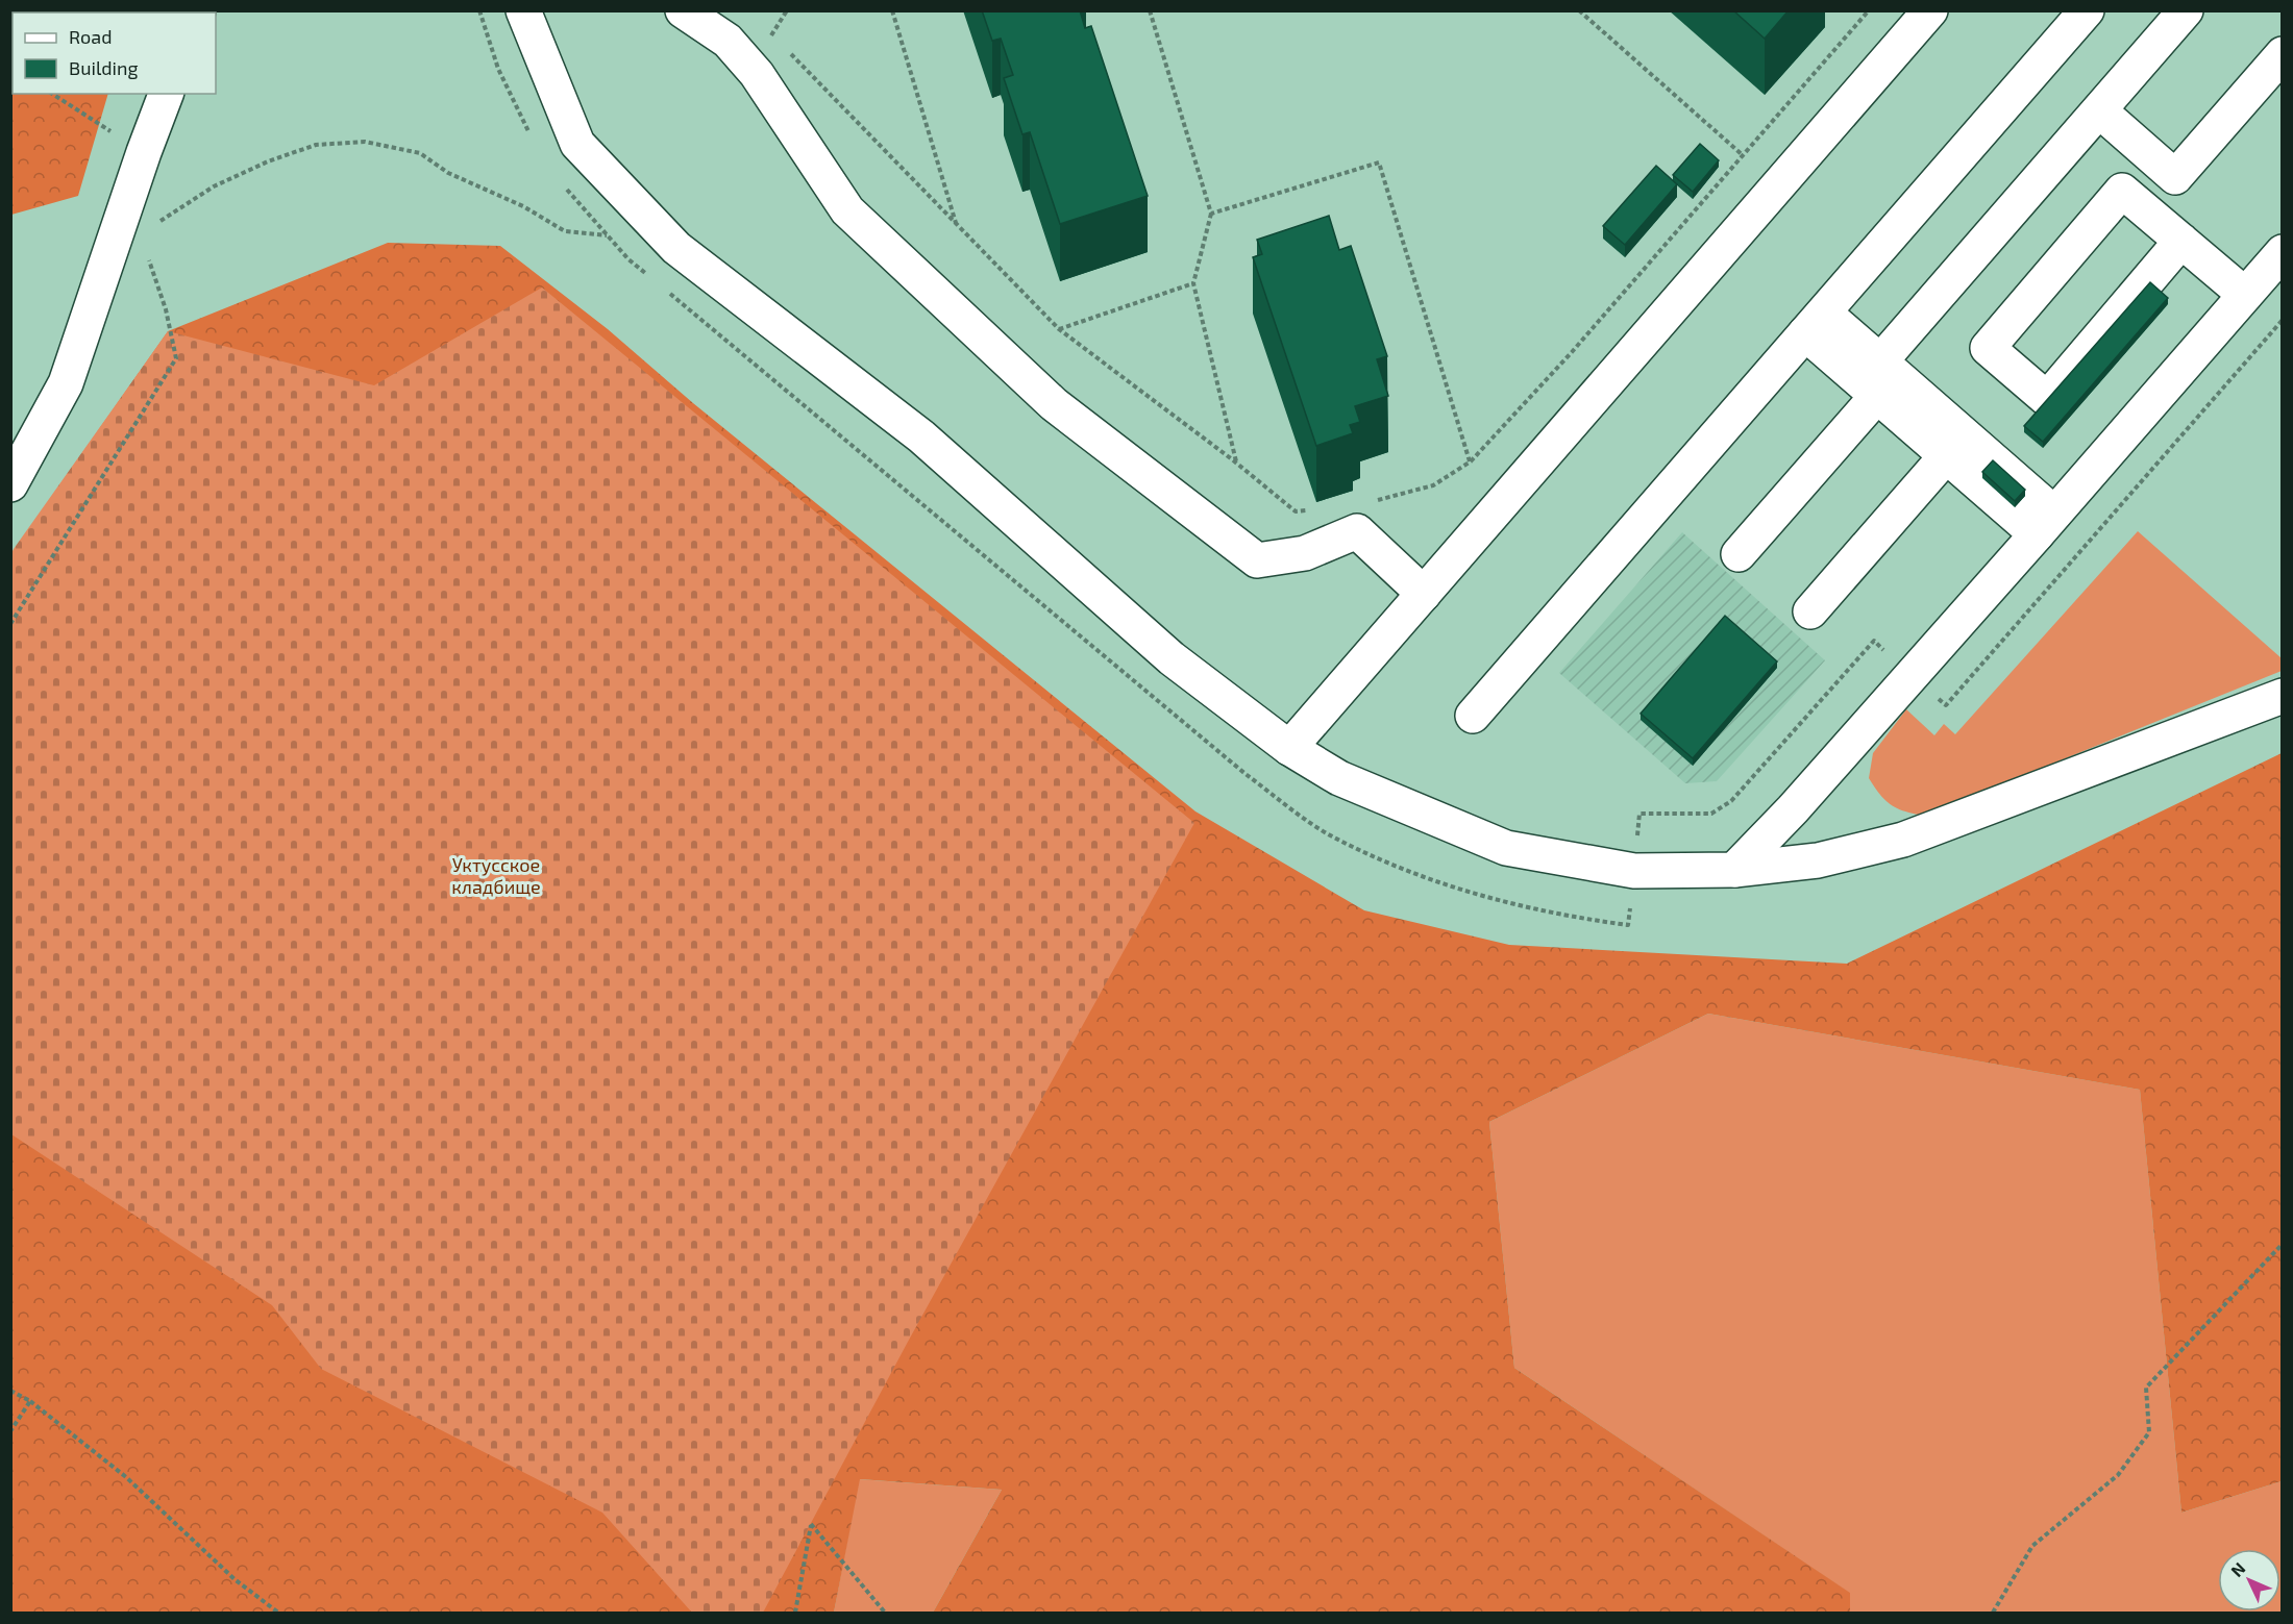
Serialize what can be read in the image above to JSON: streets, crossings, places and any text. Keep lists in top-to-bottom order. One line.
{"parks":["Уктусское кладбище"],"legend":["Road","Building"],"north":"top left"}
